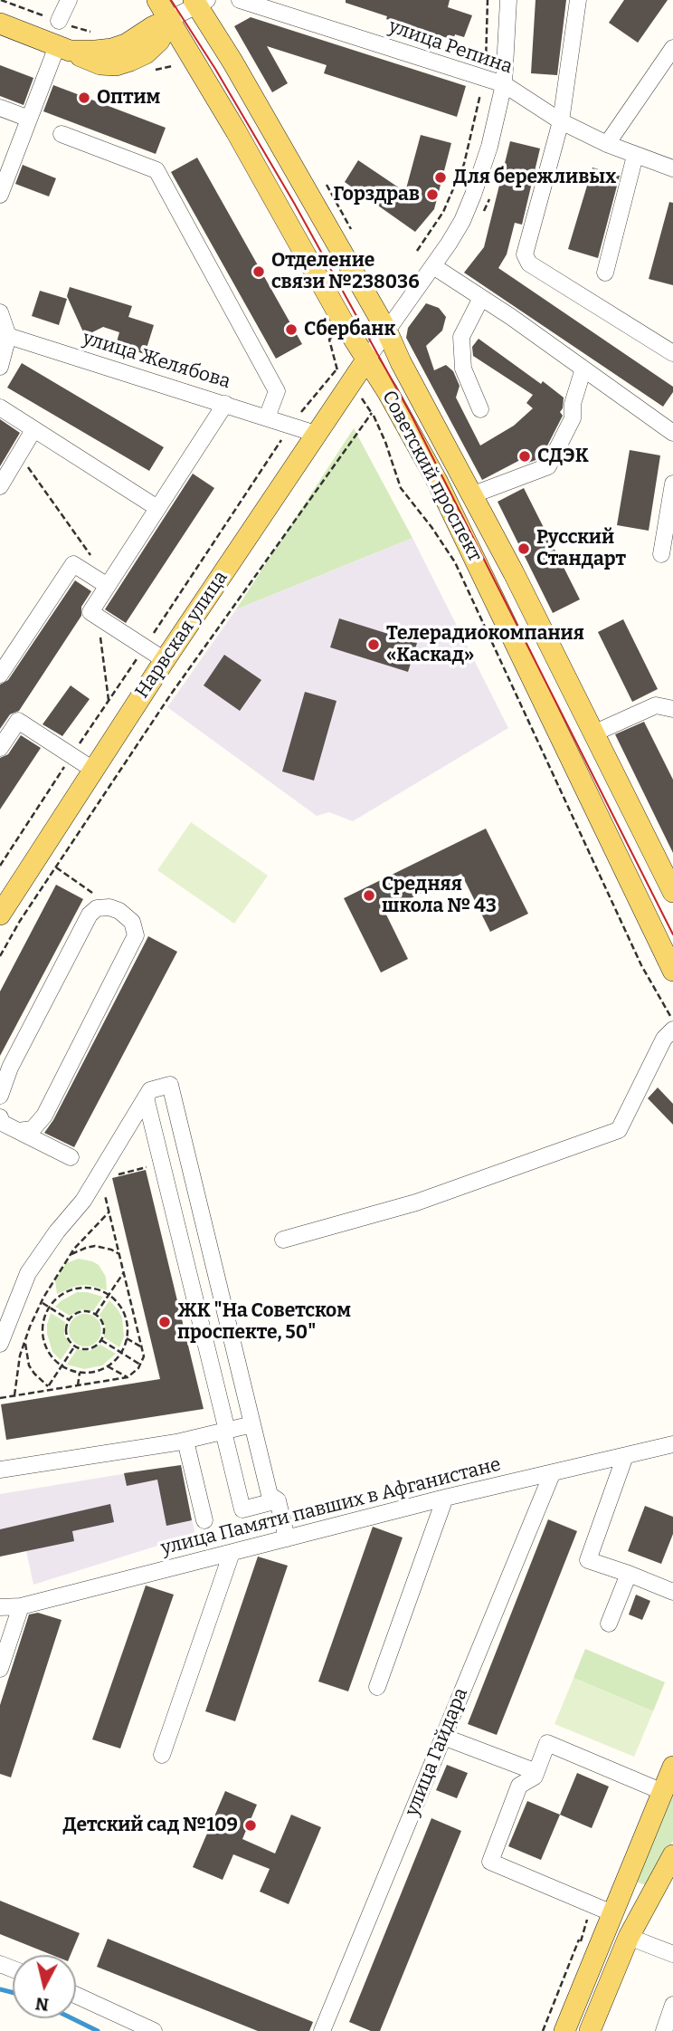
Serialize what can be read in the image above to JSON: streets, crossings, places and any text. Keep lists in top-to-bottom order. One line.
{"streets":{"main road":["Советский проспект","Нарвская улица"],"street":["улица Репина","улица Желябова","улица Памяти павших в Афганистане","улица Гайдара"]},"crossings":[["улица Желябова","Нарвская улица"],["Советский проспект","Нарвская улица"],["улица Памяти павших в Афганистане","улица Гайдара"]],"places":["Оптим","Для бережливых","Горздрав","Отделение связи №238036","Сбербанк","СДЭК","Русский Стандарт","Телерадиокомпания «Каскад»","Средняя школа № 43","ЖК \"На Советском проспекте, 50\"","Детский сад №109"],"north":"bottom"}
